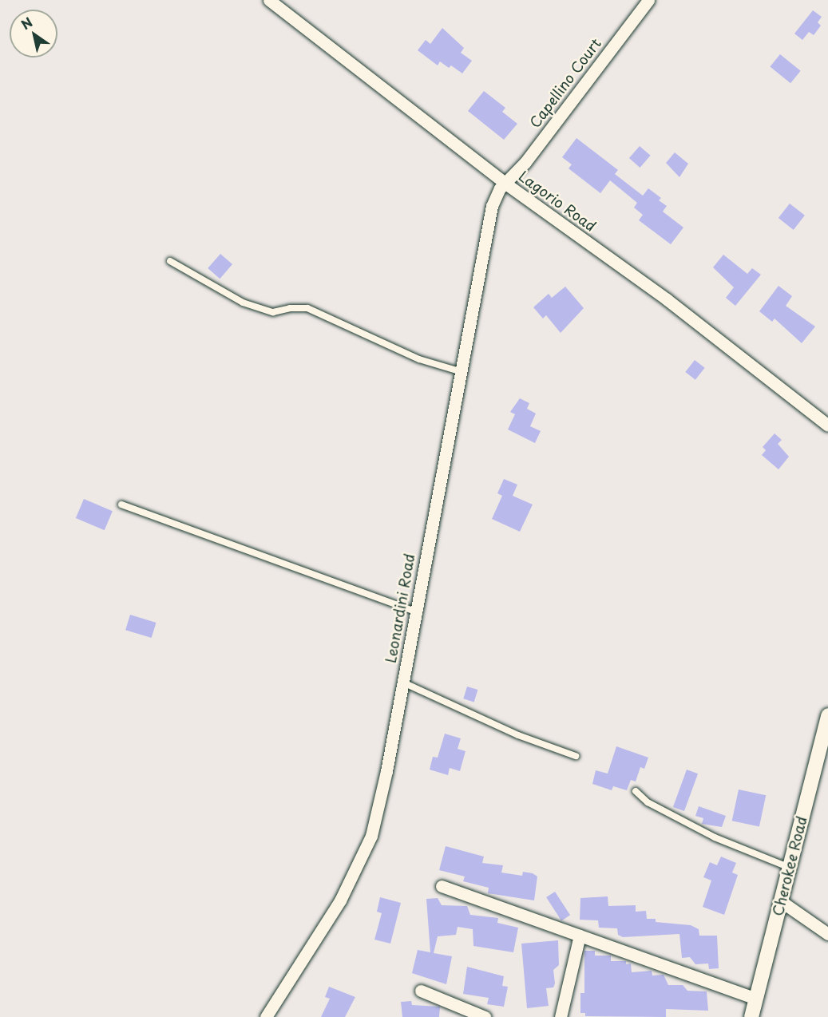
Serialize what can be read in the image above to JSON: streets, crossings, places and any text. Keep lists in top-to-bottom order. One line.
{"streets":{"street":["Capellino Court","Lagorio Road","Leonardini Road","Cherokee Road"]},"crossings":[["Capellino Court","Lagorio Road"],["Capellino Court","Leonardini Road"],["Lagorio Road","Leonardini Road"]],"north":"top left"}
